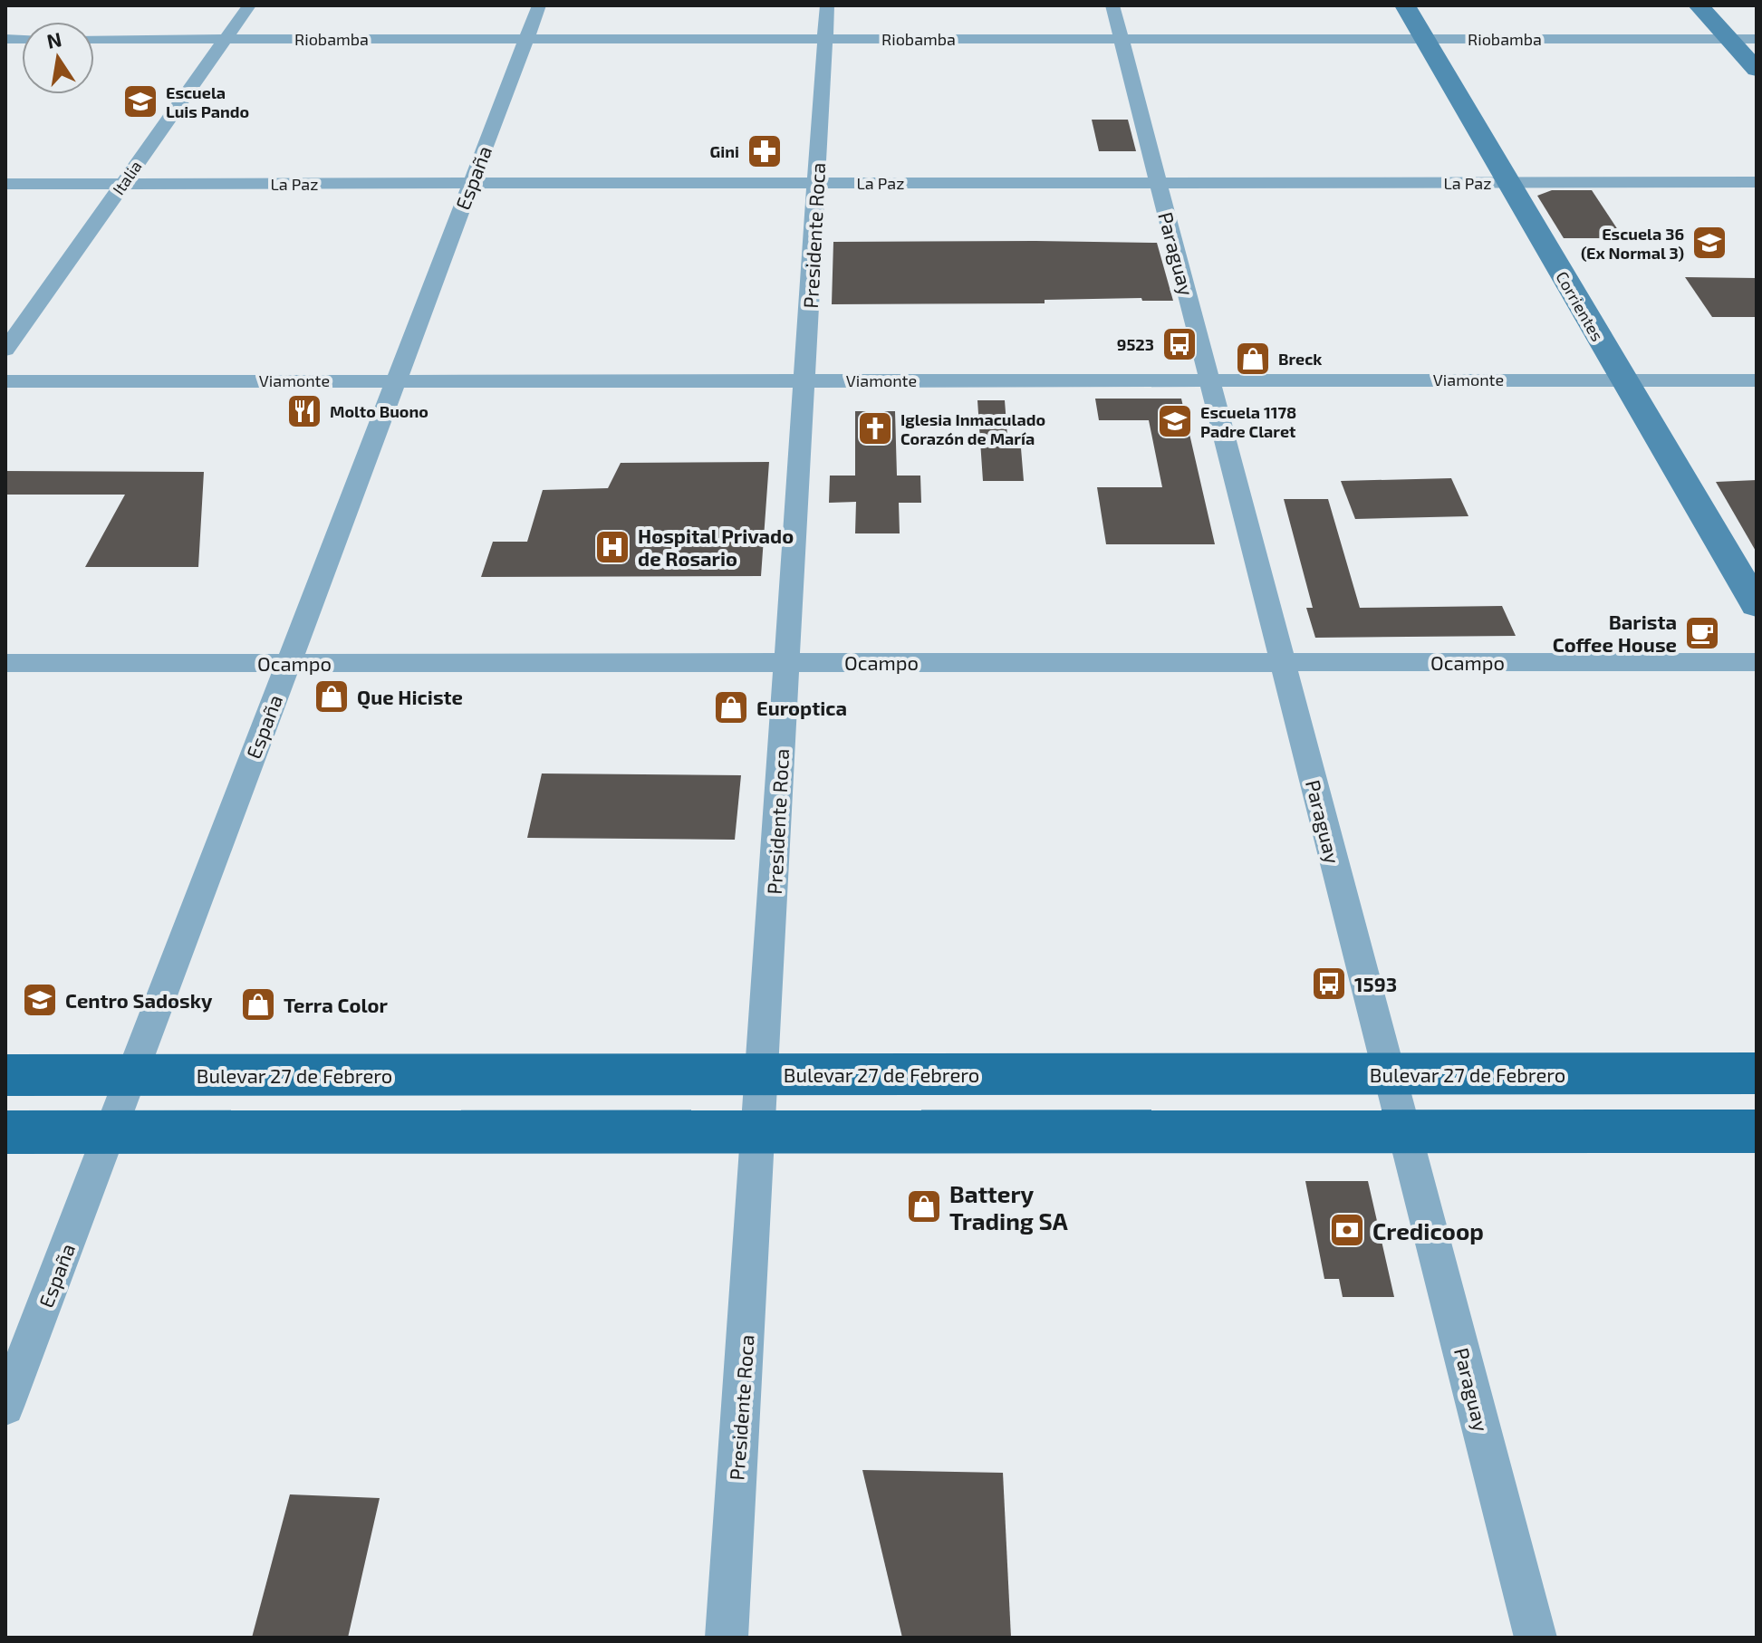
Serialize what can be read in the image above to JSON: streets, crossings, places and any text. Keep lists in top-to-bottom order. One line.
{"streets":{"main road":["Corrientes","Bulevar 27 de Febrero"],"street":["Riobamba","Italia","España","La Paz","Presidente Roca","Paraguay","Viamonte","Ocampo"]},"crossings":[["Riobamba","Italia"],["Riobamba","España"],["Riobamba","Presidente Roca"],["Riobamba","Paraguay"],["Riobamba","Corrientes"],["Italia","La Paz"],["España","La Paz"],["España","Viamonte"],["España","Ocampo"],["España","Bulevar 27 de Febrero"],["La Paz","Presidente Roca"],["La Paz","Paraguay"],["La Paz","Corrientes"],["Presidente Roca","Viamonte"],["Presidente Roca","Ocampo"],["Presidente Roca","Bulevar 27 de Febrero"],["Paraguay","Viamonte"],["Paraguay","Ocampo"],["Paraguay","Bulevar 27 de Febrero"],["Corrientes","Viamonte"]],"places":{"school or university":["Escuela Luis Pando","Escuela 36 (Ex Normal 3)","Escuela 1178 Padre Claret","Centro Sadosky"],"pharmacy":["Gini"],"bus stop":["9523","1593"],"shop":["Breck","Que Hiciste","Europtica","Terra Color","Battery Trading SA"],"restaurant":["Molto Buono"],"church":["Iglesia Inmaculado Corazón de María"],"hospital":["Hospital Privado de Rosario"],"cafe":["Barista Coffee House"],"bank":["Credicoop"]},"north":"top"}
